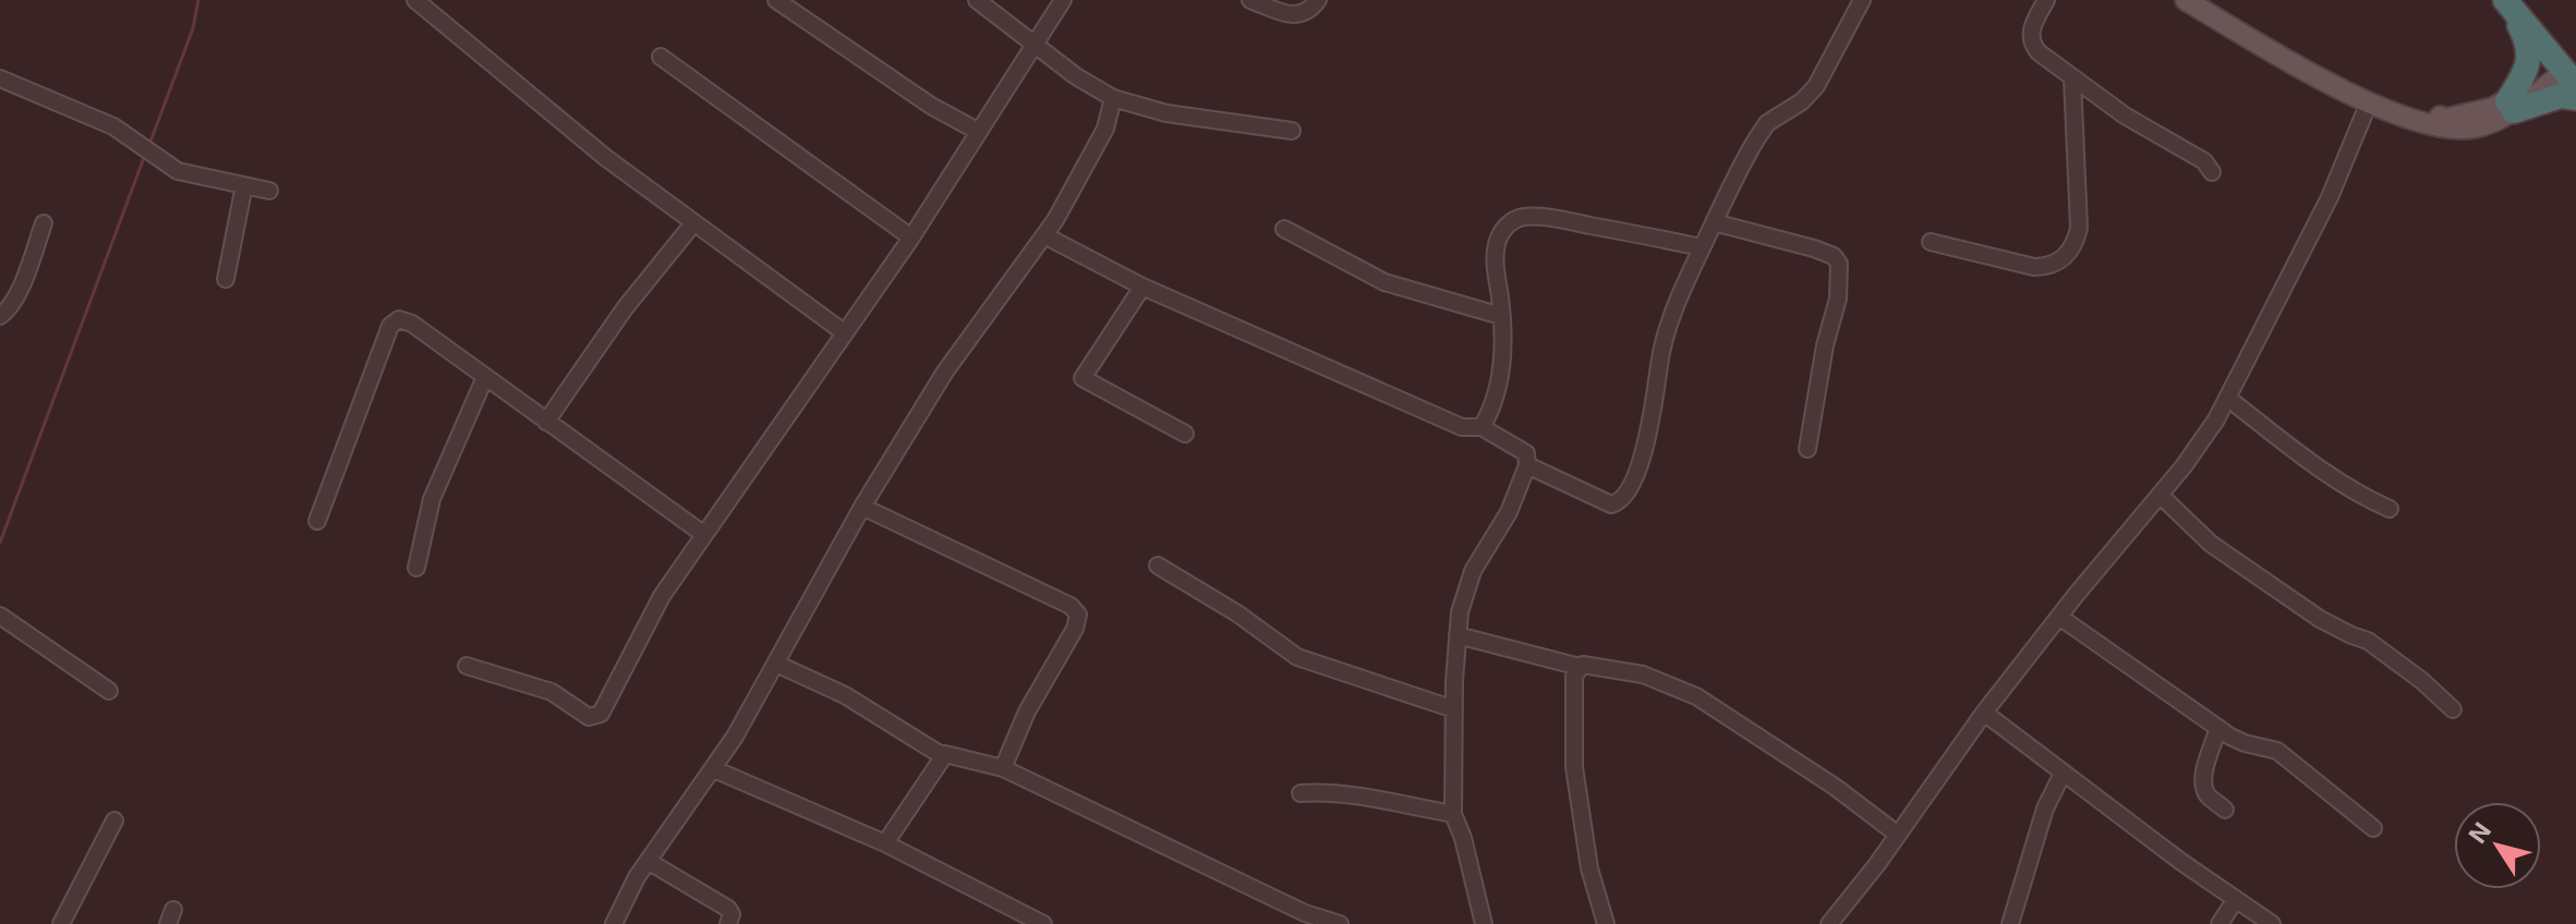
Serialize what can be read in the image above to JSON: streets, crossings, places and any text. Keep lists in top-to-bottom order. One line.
{"north":"top left"}
